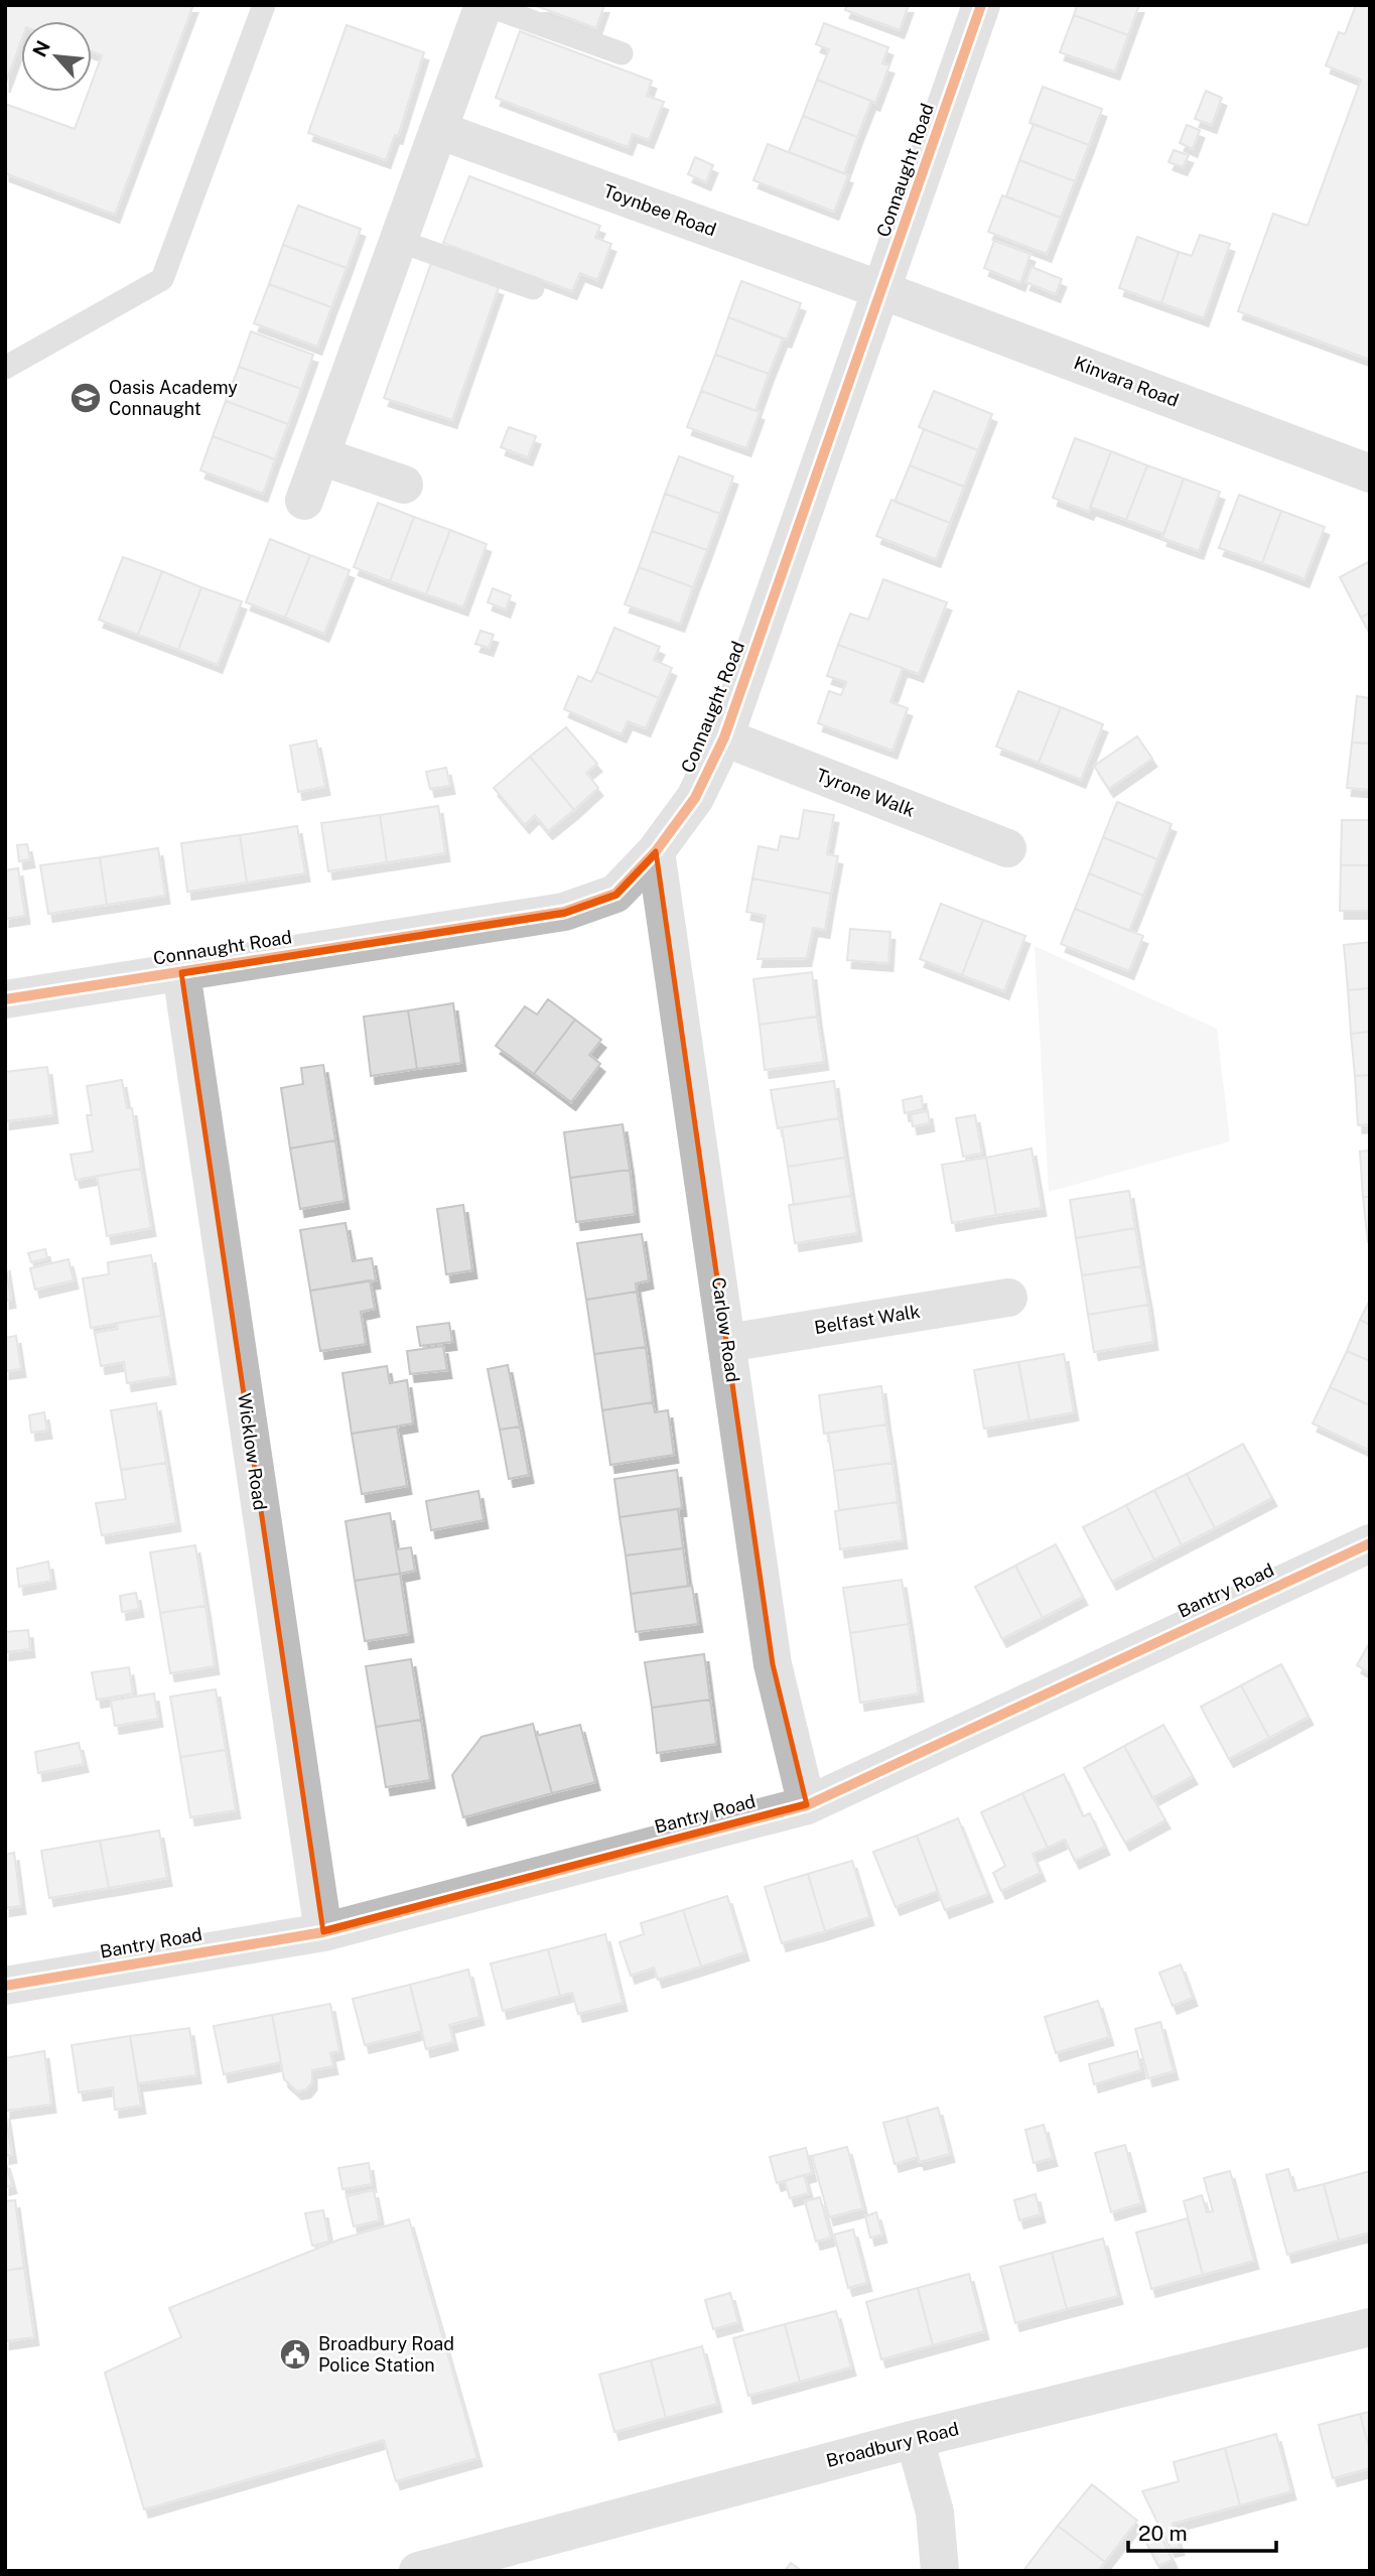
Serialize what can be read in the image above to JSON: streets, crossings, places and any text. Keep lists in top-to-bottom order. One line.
{"streets":{"street":["Connaught Road","Toynbee Road","Kinvara Road","Tyrone Walk","Belfast Walk","Carlow Road","Wicklow Road","Bantry Road","Broadbury Road"]},"crossings":[["Connaught Road","Toynbee Road"],["Connaught Road","Kinvara Road"],["Connaught Road","Tyrone Walk"],["Connaught Road","Carlow Road"],["Connaught Road","Wicklow Road"],["Toynbee Road","Kinvara Road"],["Belfast Walk","Carlow Road"],["Carlow Road","Bantry Road"],["Wicklow Road","Bantry Road"]],"places":{"school or university":["Oasis Academy Connaught"],"public building":["Broadbury Road Police Station"]},"scale_bar":"20 m","north":"top left"}
